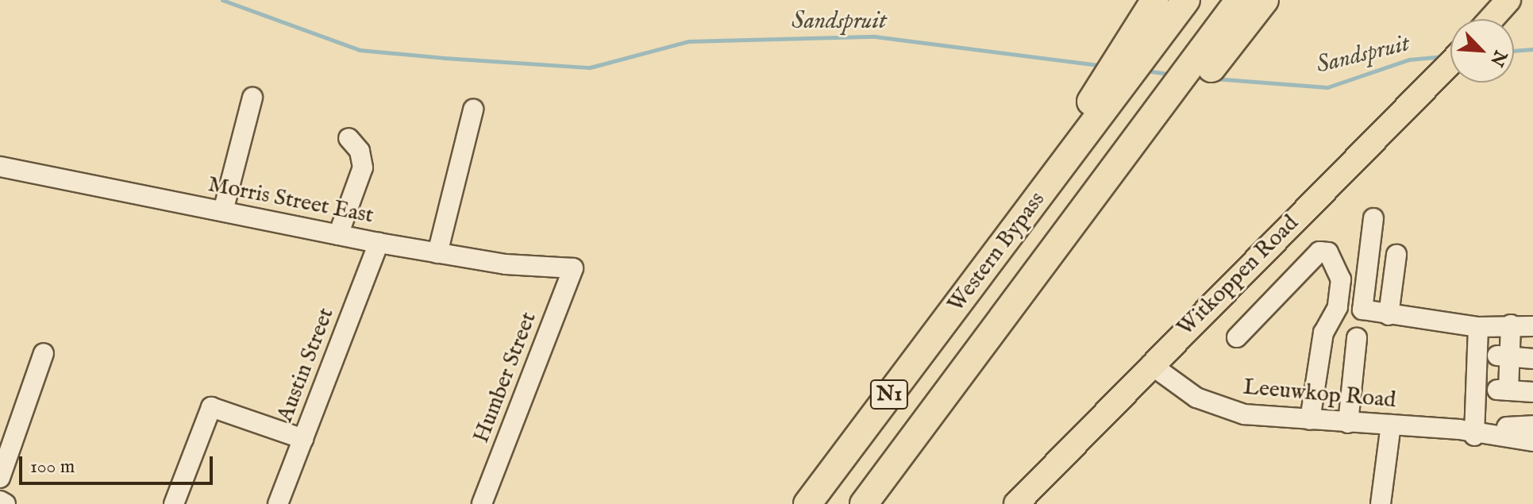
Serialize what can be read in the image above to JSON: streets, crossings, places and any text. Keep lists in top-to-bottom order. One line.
{"streets":{"highway":["Western Bypass","N1"],"main road":["Witkoppen Road"],"street":["Morris Street East","Austin Street","Humber Street","Leeuwkop Road"]},"crossings":[["Morris Street East","Austin Street"],["Morris Street East","Humber Street"],["Witkoppen Road","Leeuwkop Road"]],"water":["Sandspruit"],"scale_bar":"100 m","north":"bottom right"}
